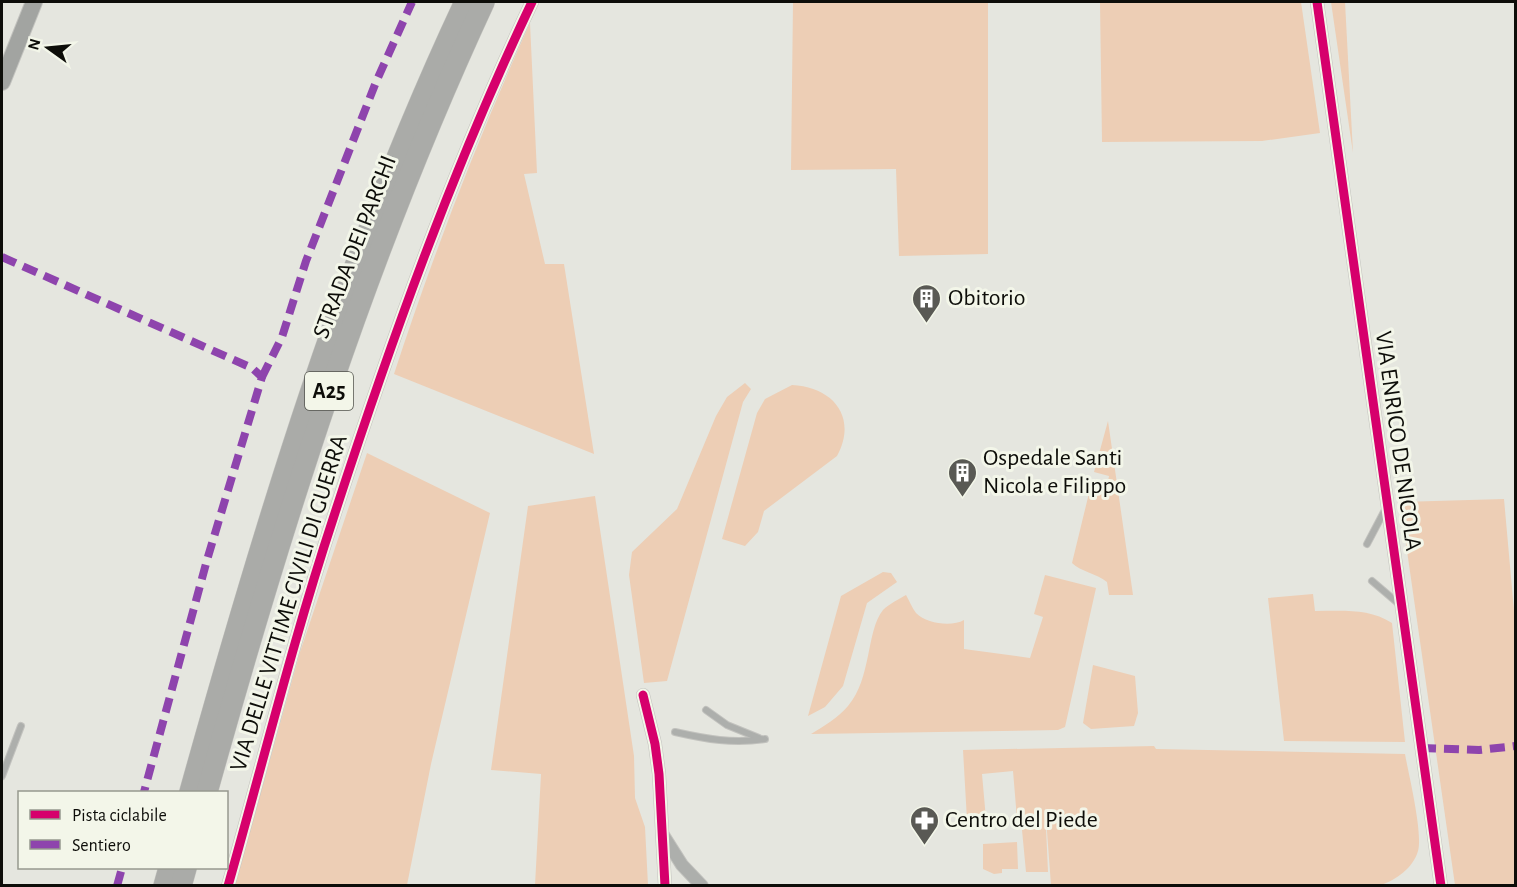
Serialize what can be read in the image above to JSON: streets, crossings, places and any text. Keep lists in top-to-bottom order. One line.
{"streets":{"highway":["STRADA DEI PARCHI","A25"],"street":["VIA ENRICO DE NICOLA","VIA DELLE VITTIME CIVILI DI GUERRA"]},"places":{"building":["Obitorio","Ospedale Santi Nicola e Filippo"],"pharmacy":["Centro del Piede"]},"legend":["Pista ciclabile","Sentiero"],"north":"left"}
